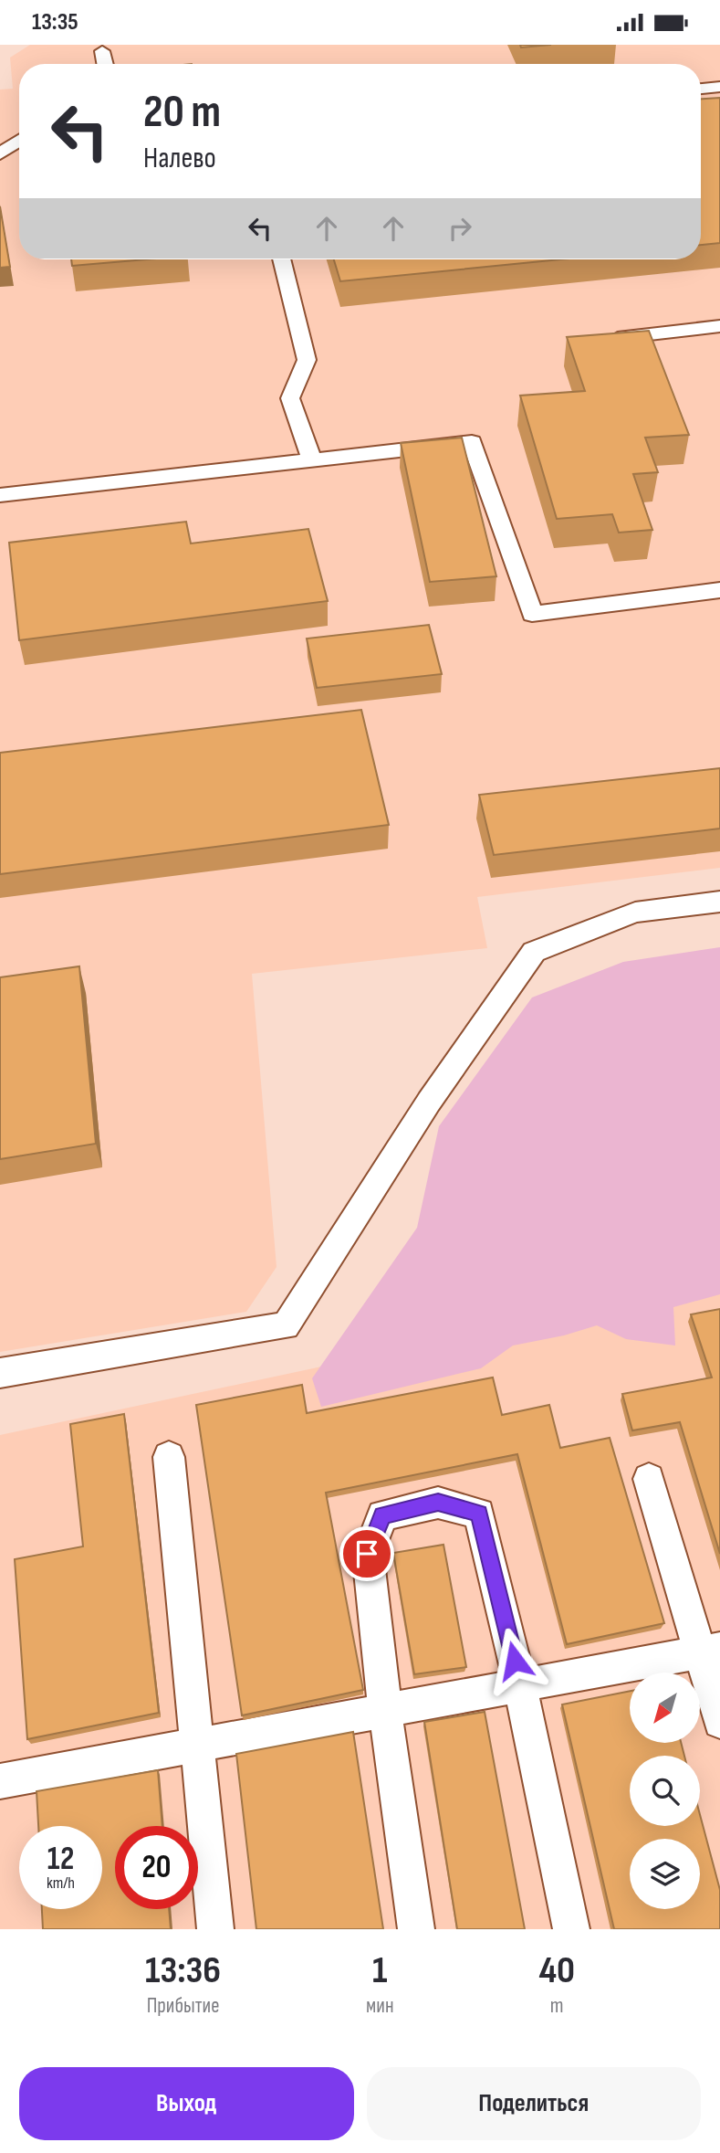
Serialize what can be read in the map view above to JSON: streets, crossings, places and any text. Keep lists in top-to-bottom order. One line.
{"north":"bottom left","page":{"status":"13:35","turn":["20 m","Налево"],"speed":"12 km/h","limit":"20","eta":["13:36","Прибытие","1","мин","40","m"],"buttons":["Выход","Поделиться"]}}
